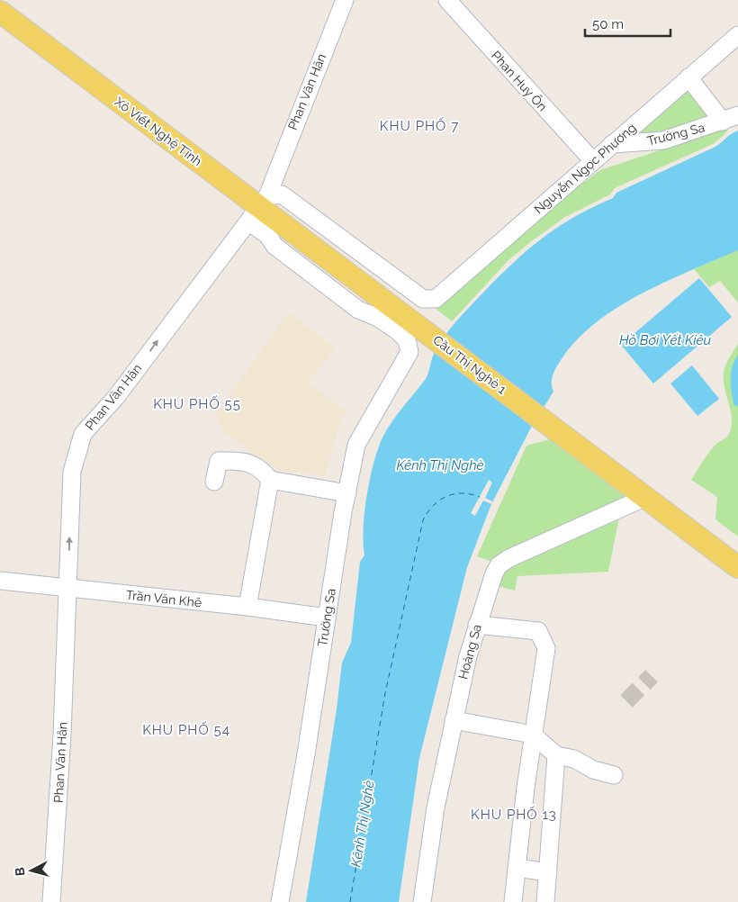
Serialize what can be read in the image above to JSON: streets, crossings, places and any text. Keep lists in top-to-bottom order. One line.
{"streets":{"main road":["Xô Viết Nghệ Tĩnh","Cầu Thị Nghè 1"],"street":["Phan Huy Ôn","Phan Văn Hân","Trường Sa","Nguyễn Ngọc Phương","Trần Văn Khê","Hoàng Sa"]},"crossings":[["Phan Huy Ôn","Nguyễn Ngọc Phương"],["Phan Văn Hân","Xô Viết Nghệ Tĩnh"],["Phan Văn Hân","Trần Văn Khê"],["Xô Viết Nghệ Tĩnh","Trường Sa"],["Xô Viết Nghệ Tĩnh","Nguyễn Ngọc Phương"],["Xô Viết Nghệ Tĩnh","Cầu Thị Nghè 1"],["Trường Sa","Nguyễn Ngọc Phương"],["Trường Sa","Trần Văn Khê"]],"one_way":["Phan Văn Hân"],"districts":["KHU PHỐ 7","KHU PHỐ 55","KHU PHỐ 54","KHU PHỐ 13"],"water":["Hồ Bơi Yết Kiêu","Kênh Thị Nghè"],"scale_bar":"50 m","north":"left"}
